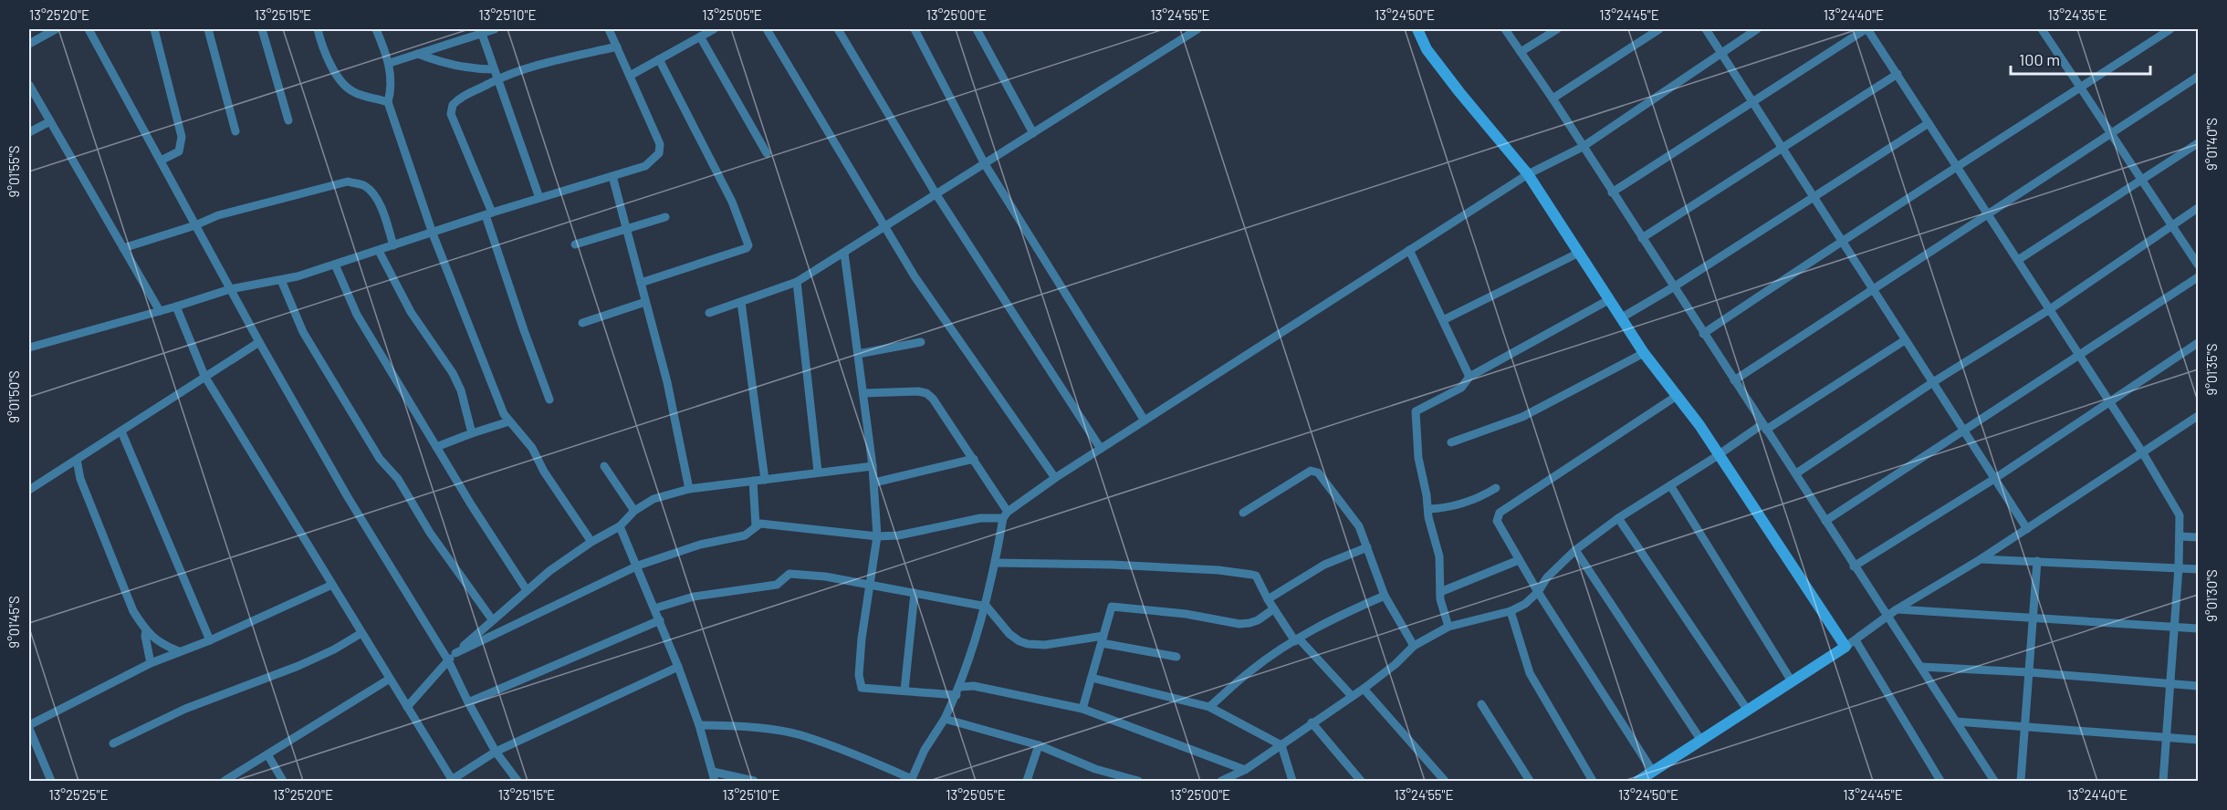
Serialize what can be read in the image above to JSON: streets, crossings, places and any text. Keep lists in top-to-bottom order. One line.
{"scale_bar":"100 m","coordinates":["13°25'20\"E","13°25'15\"E","13°25'10\"E","13°25'05\"E","13°25'00\"E","13°24'55\"E","13°24'50\"E","13°24'45\"E","13°24'40\"E","13°24'35\"E","9°01'40\"S","9°01'55\"S","9°01'35\"S","9°01'50\"S","9°01'30\"S","9°01'45\"S","13°25'25\"E"]}
